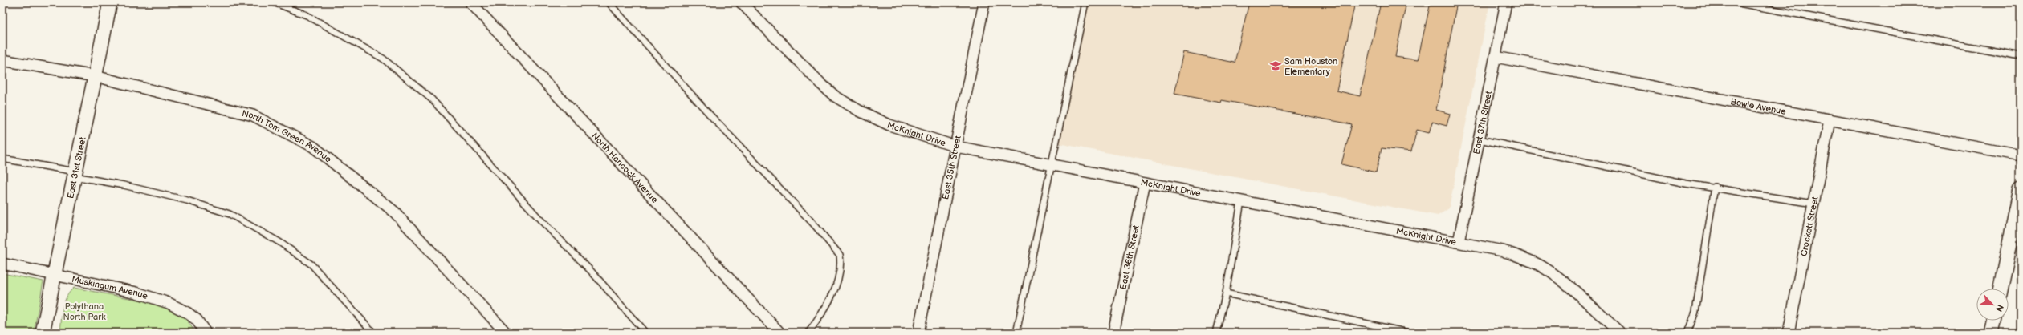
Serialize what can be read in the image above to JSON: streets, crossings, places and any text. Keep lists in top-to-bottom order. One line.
{"streets":{"street":["Bowie Avenue","East 37th Street","McKnight Drive","North Tom Green Avenue","East 31st Street","East 35th Street","North Hancock Avenue","Crockett Street","East 36th Street","Muskingum Avenue"]},"crossings":[["Bowie Avenue","East 37th Street"],["Bowie Avenue","Crockett Street"],["East 37th Street","McKnight Drive"],["McKnight Drive","East 35th Street"],["McKnight Drive","East 36th Street"],["North Tom Green Avenue","East 31st Street"],["East 31st Street","Muskingum Avenue"]],"parks":["Polythana North Park"],"places":{"school or university":["Sam Houston Elementary"]},"north":"bottom right"}
